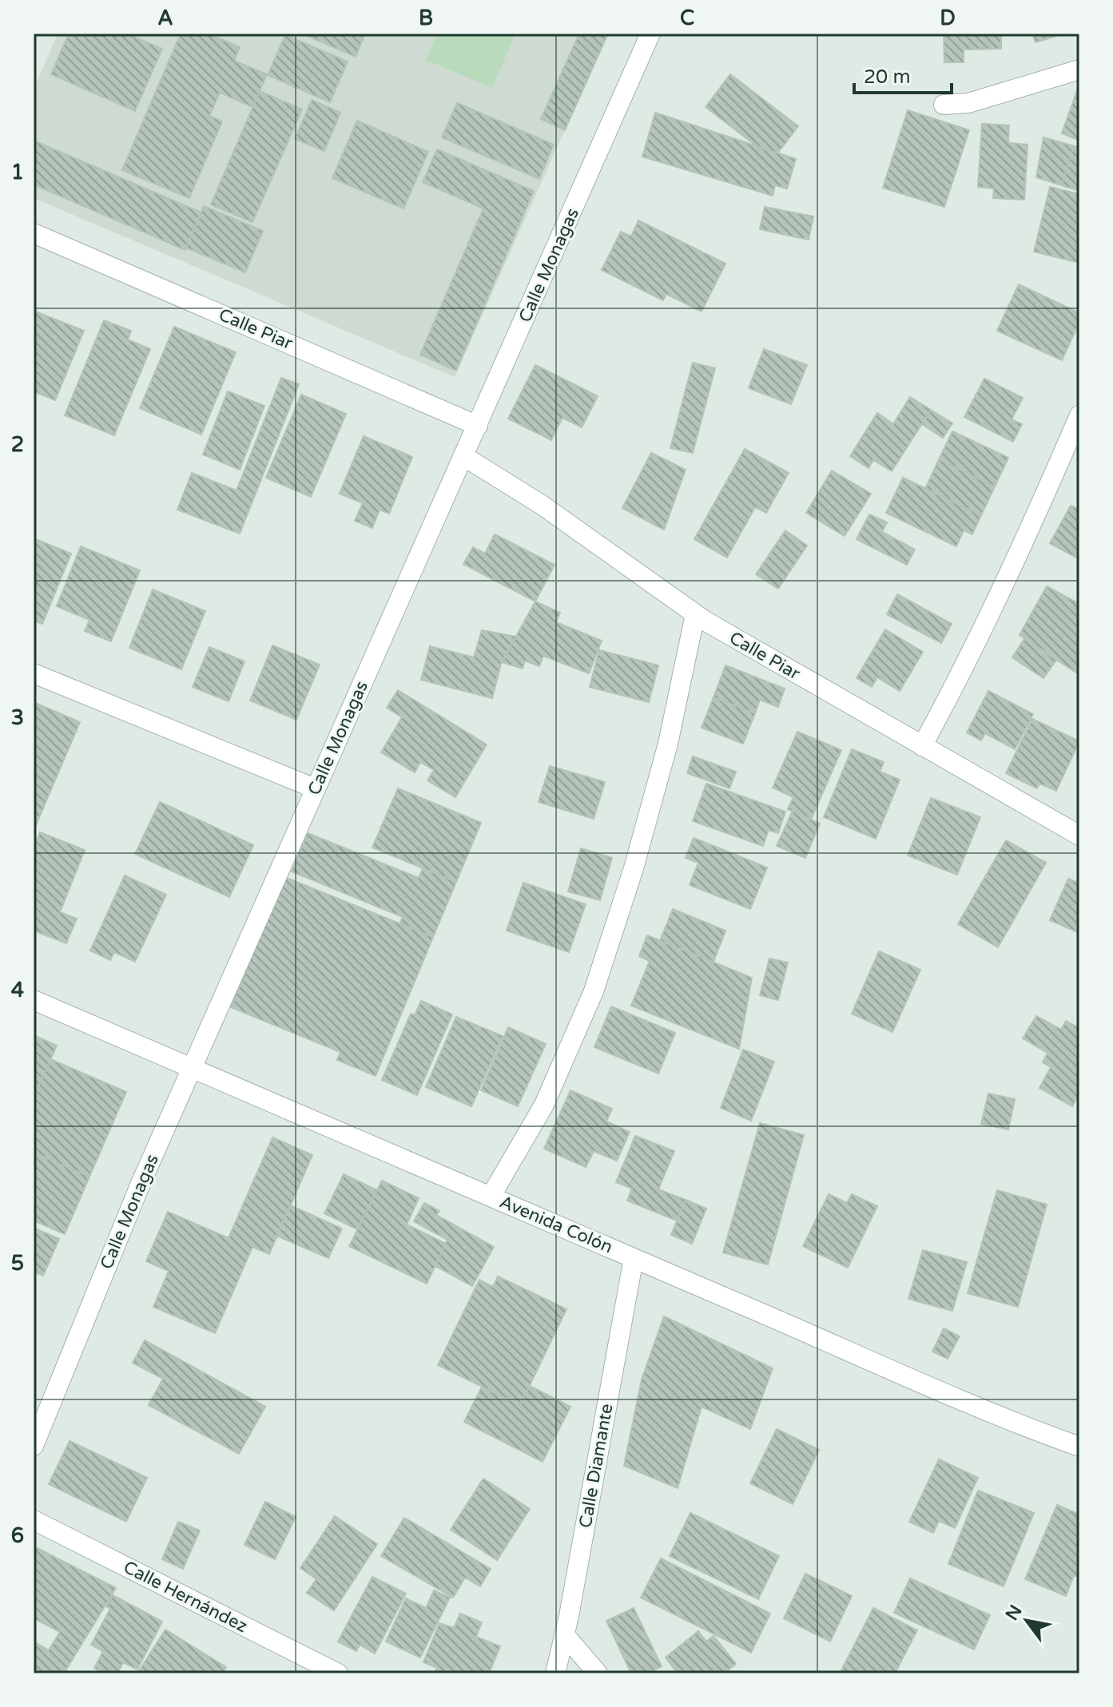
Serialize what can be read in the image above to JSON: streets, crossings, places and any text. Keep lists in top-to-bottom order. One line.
{"streets":{"street":["Calle Monagas","Calle Piar","Avenida Colón","Calle Diamante","Calle Hernández"]},"crossings":[["Calle Monagas","Calle Piar"],["Calle Monagas","Avenida Colón"],["Avenida Colón","Calle Diamante"]],"scale_bar":"20 m","north":"top left","grid":{"columns":["A","B","C","D"],"rows":["1","2","3","4","5","6"]}}
